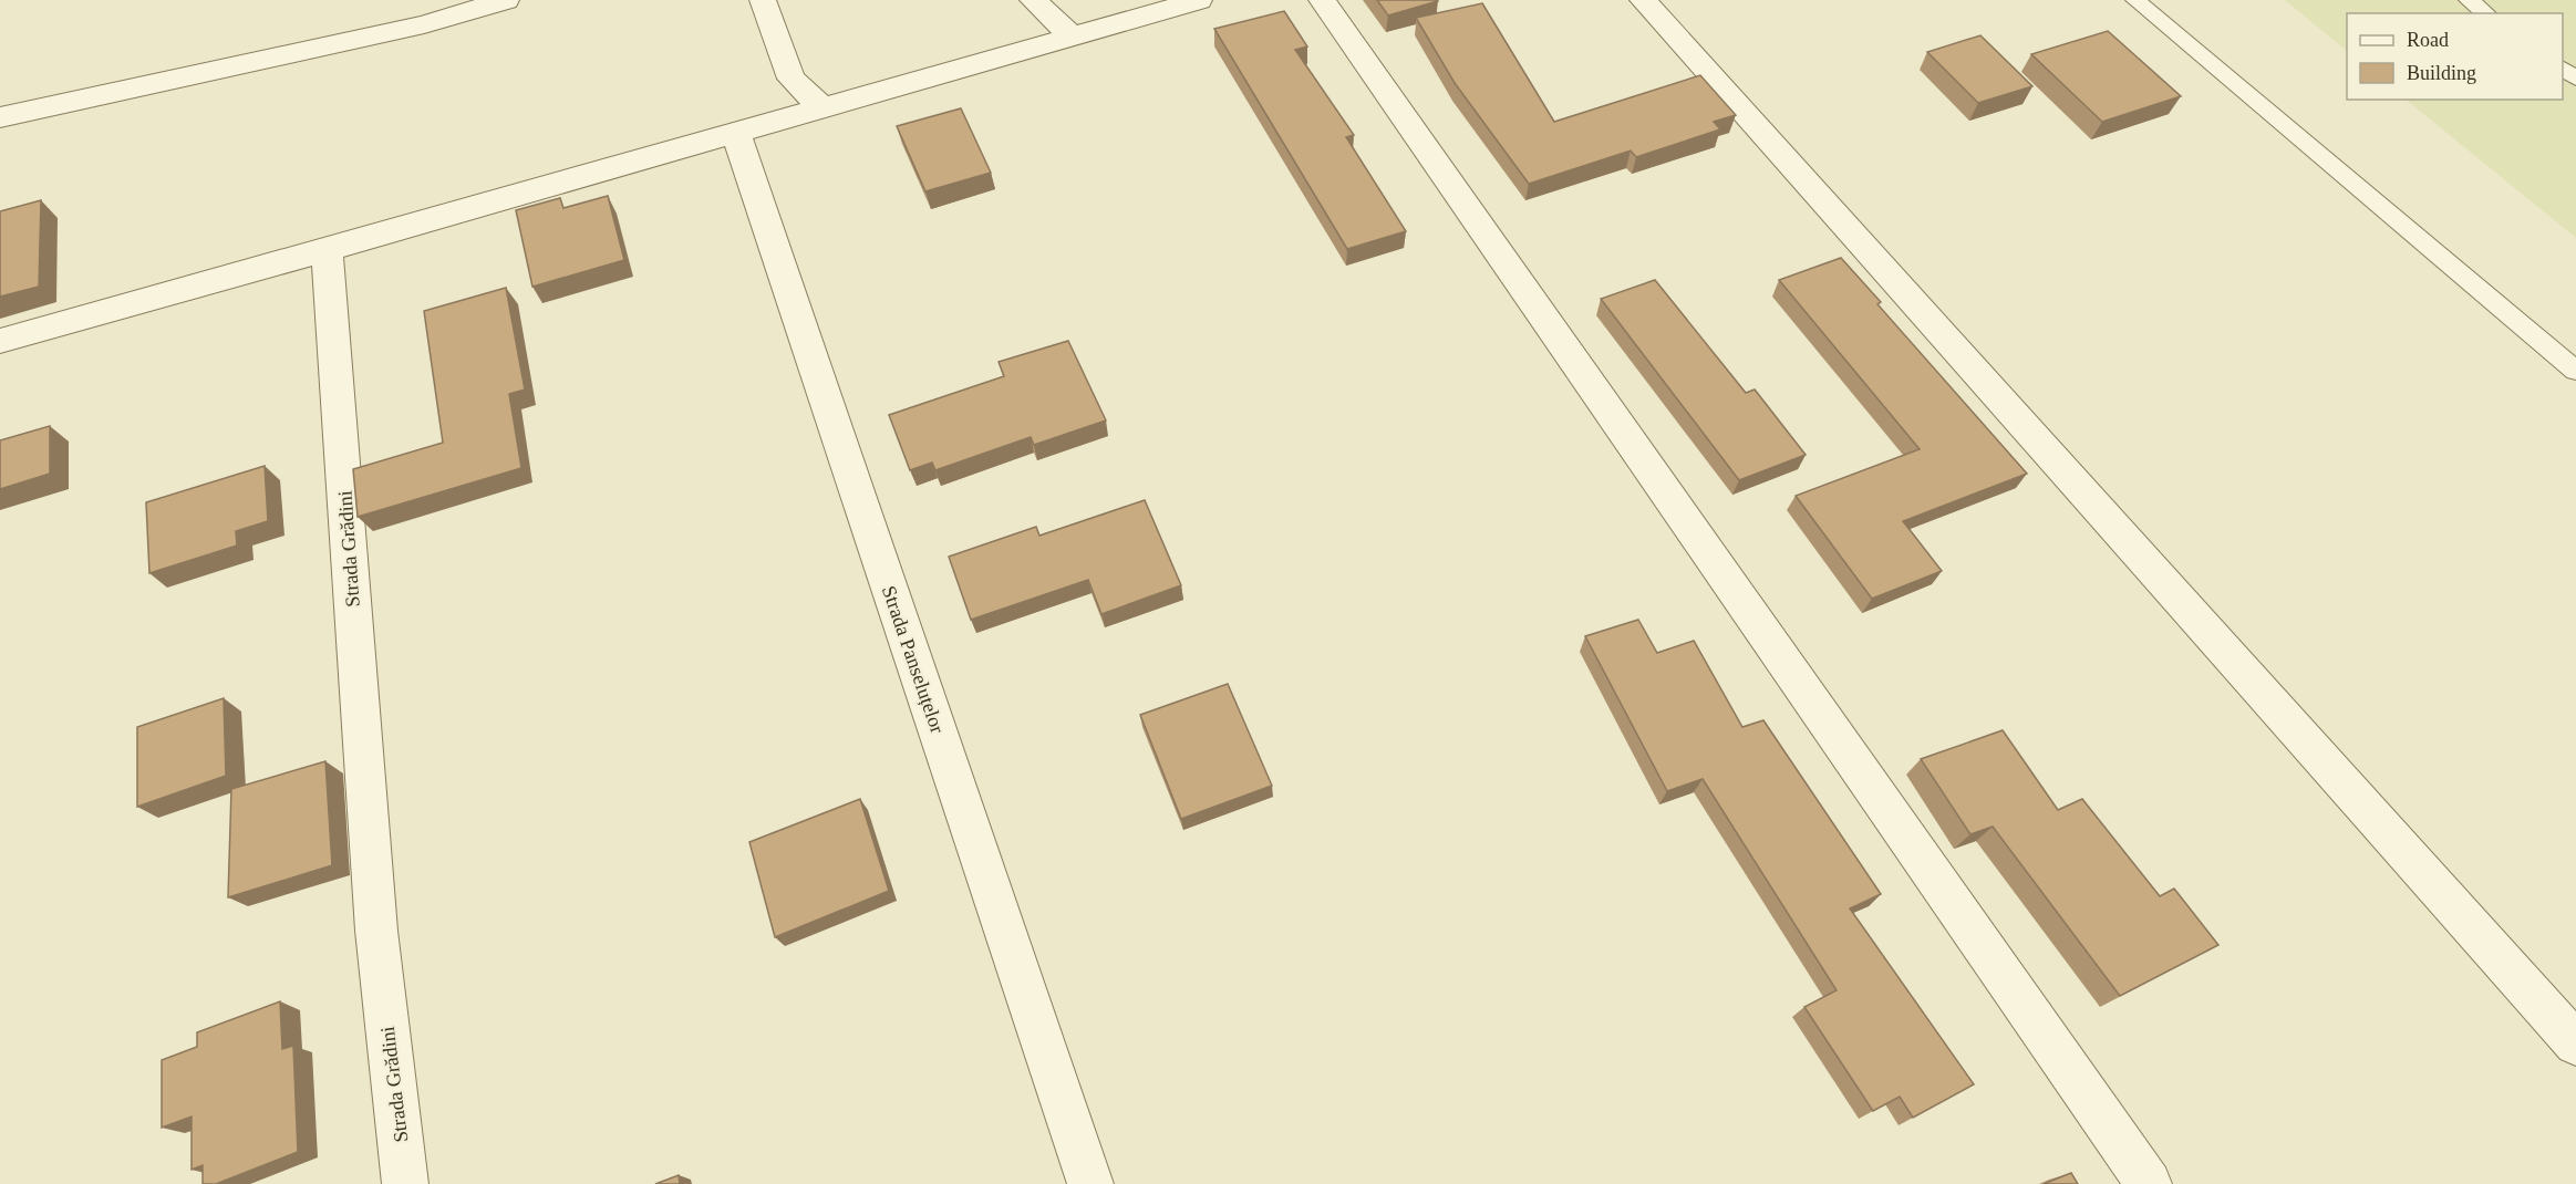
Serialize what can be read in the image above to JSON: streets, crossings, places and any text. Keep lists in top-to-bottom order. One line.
{"streets":{"street":["Strada Grădini","Strada Panseluțelor"]},"legend":["Road","Building"]}
